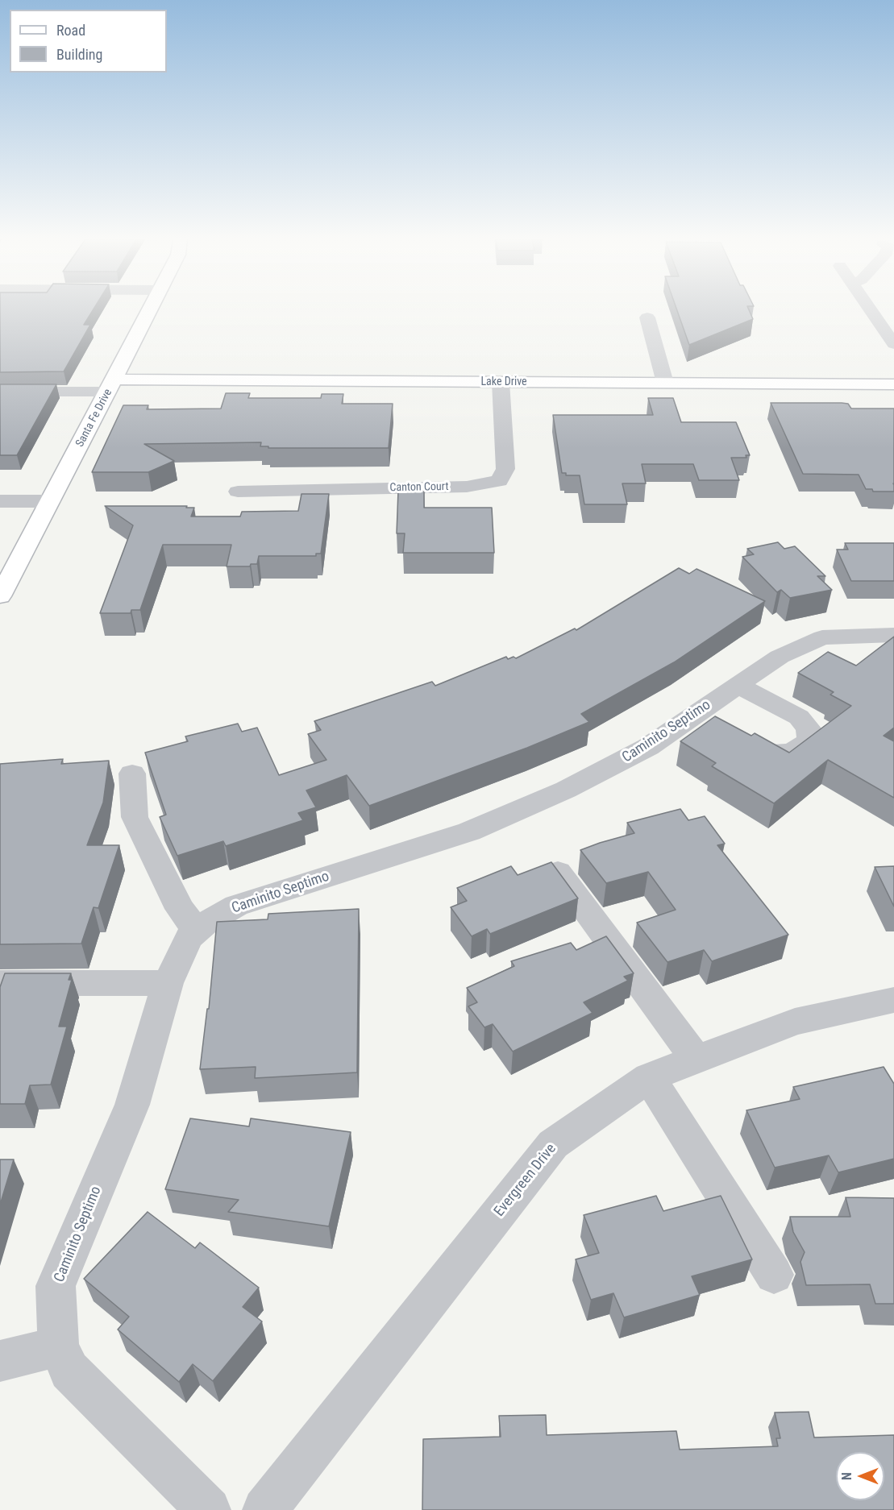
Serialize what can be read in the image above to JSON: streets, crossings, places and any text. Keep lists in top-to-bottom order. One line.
{"streets":{"main road":["Lake Drive","Santa Fe Drive"],"street":["Canton Court","Caminito Septimo","Evergreen Drive"]},"crossings":[["Lake Drive","Santa Fe Drive"],["Lake Drive","Canton Court"]],"legend":["Road","Building"],"north":"left"}
